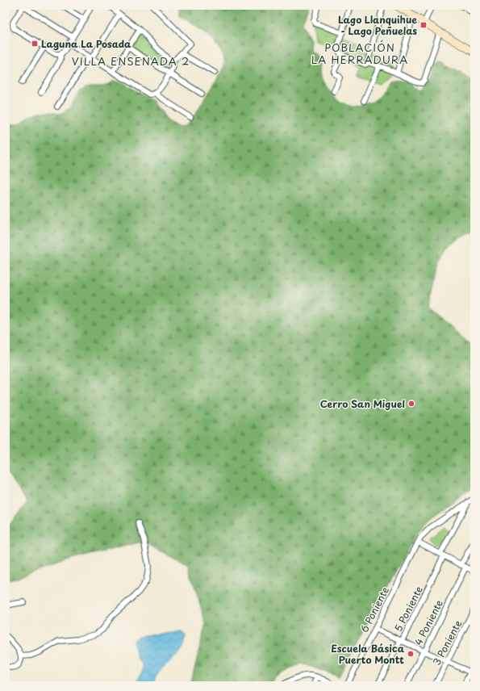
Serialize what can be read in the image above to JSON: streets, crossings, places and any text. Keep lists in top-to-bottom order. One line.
{"streets":{"street":["5 Poniente","6 Poniente","4 Poniente","3 Poniente"]},"districts":["POBLACIÓN LA HERRADURA","VILLA ENSENADA 2"],"places":{"transit":["Lago Llanquihue - Lago Peñuelas","Laguna La Posada"],"other":["Cerro San Miguel","Escuela Básica Puerto Montt"]}}
